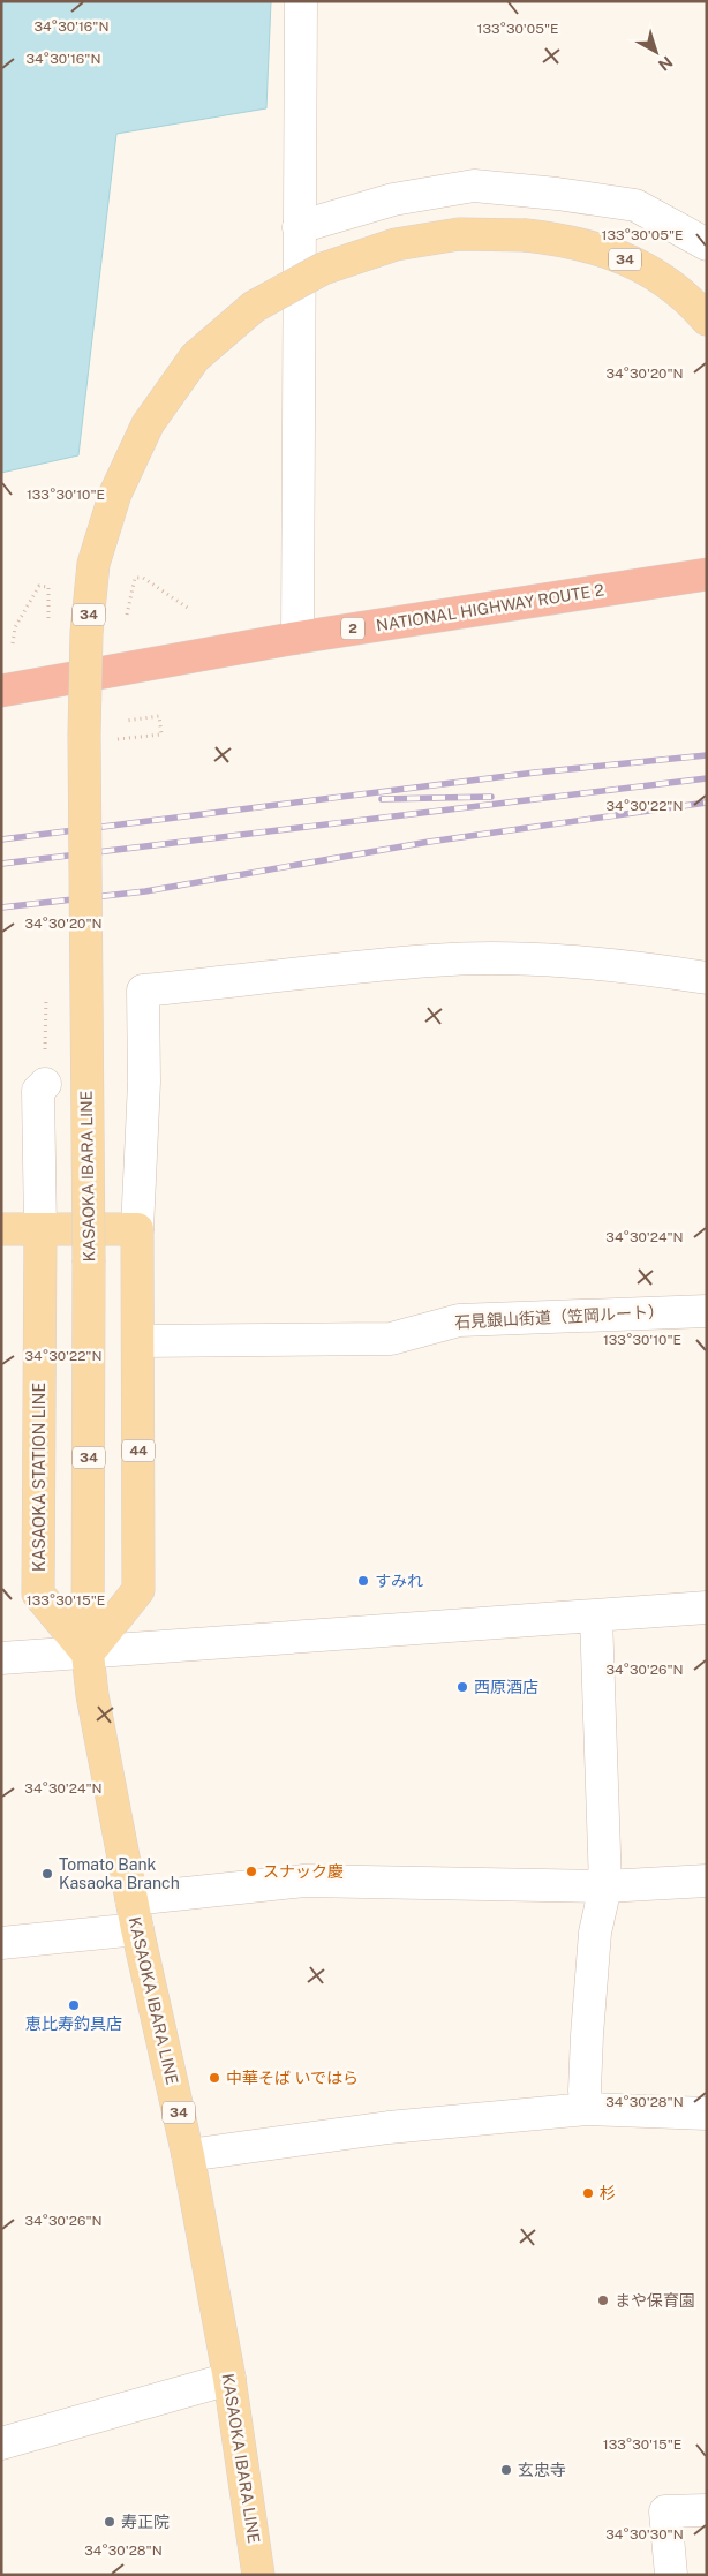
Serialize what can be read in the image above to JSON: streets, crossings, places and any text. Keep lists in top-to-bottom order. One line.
{"streets":{"highway":["NATIONAL HIGHWAY ROUTE 2","2"],"main road":["34","KASAOKA IBARA LINE","44","KASAOKA STATION LINE"],"street":["石見銀山街道（笠岡ルート）"]},"crossings":[["KASAOKA IBARA LINE","44"],["KASAOKA IBARA LINE","KASAOKA STATION LINE"],["石見銀山街道（笠岡ルート）","44"],["44","KASAOKA STATION LINE"]],"places":["すみれ","西原酒店","スナック慶","Tomato Bank Kasaoka Branch","恵比寿釣具店","中華そば いではら","杉","まや保育園","玄忠寺","寿正院"],"north":"bottom right","coordinates":["34°30'16\"N","133°30'05\"E","34°30'20\"N","133°30'10\"E","34°30'22\"N","34°30'24\"N","133°30'15\"E","34°30'26\"N","34°30'28\"N","34°30'30\"N"]}
